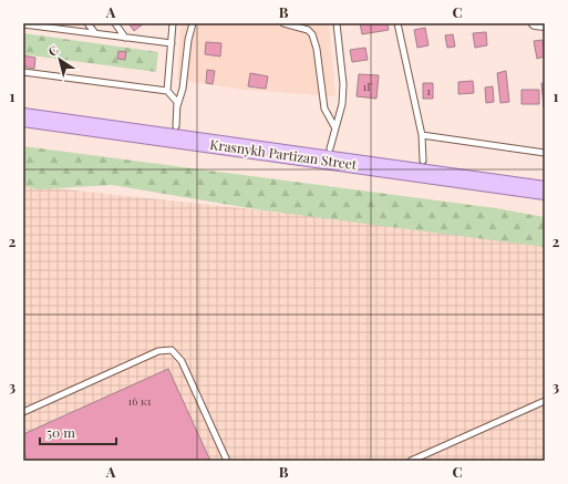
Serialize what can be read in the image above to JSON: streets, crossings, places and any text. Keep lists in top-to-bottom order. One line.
{"streets":{"main road":["Krasnykh Partizan Street"]},"house_numbers":["1Г","1","16 к1"],"scale_bar":"50 m","north":"top left","grid":{"columns":["A","B","C"],"rows":["1","2","3"]}}
